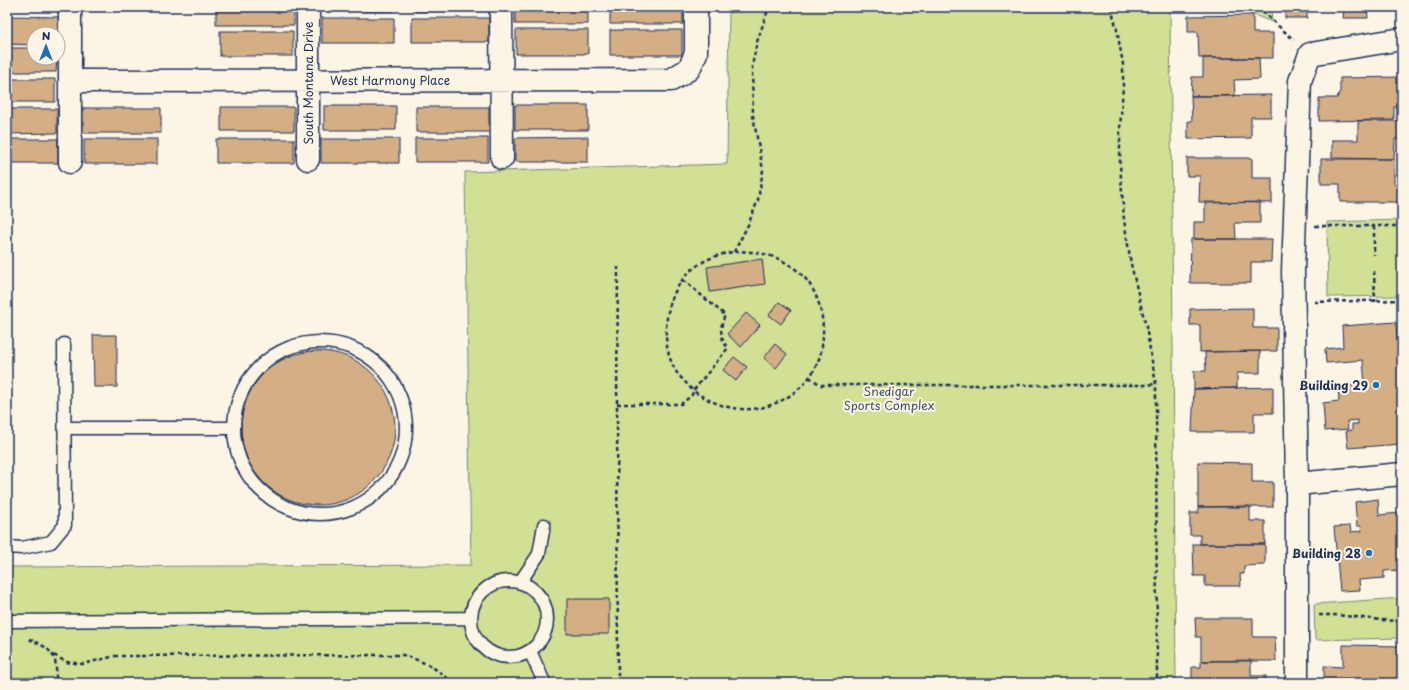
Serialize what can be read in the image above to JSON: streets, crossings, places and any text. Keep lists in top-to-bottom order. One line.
{"streets":{"street":["West Harmony Place","South Montana Drive"]},"crossings":[["West Harmony Place","South Montana Drive"]],"parks":["Snedigar Sports Complex"],"places":["Building 29","Building 28"],"north":"top"}
